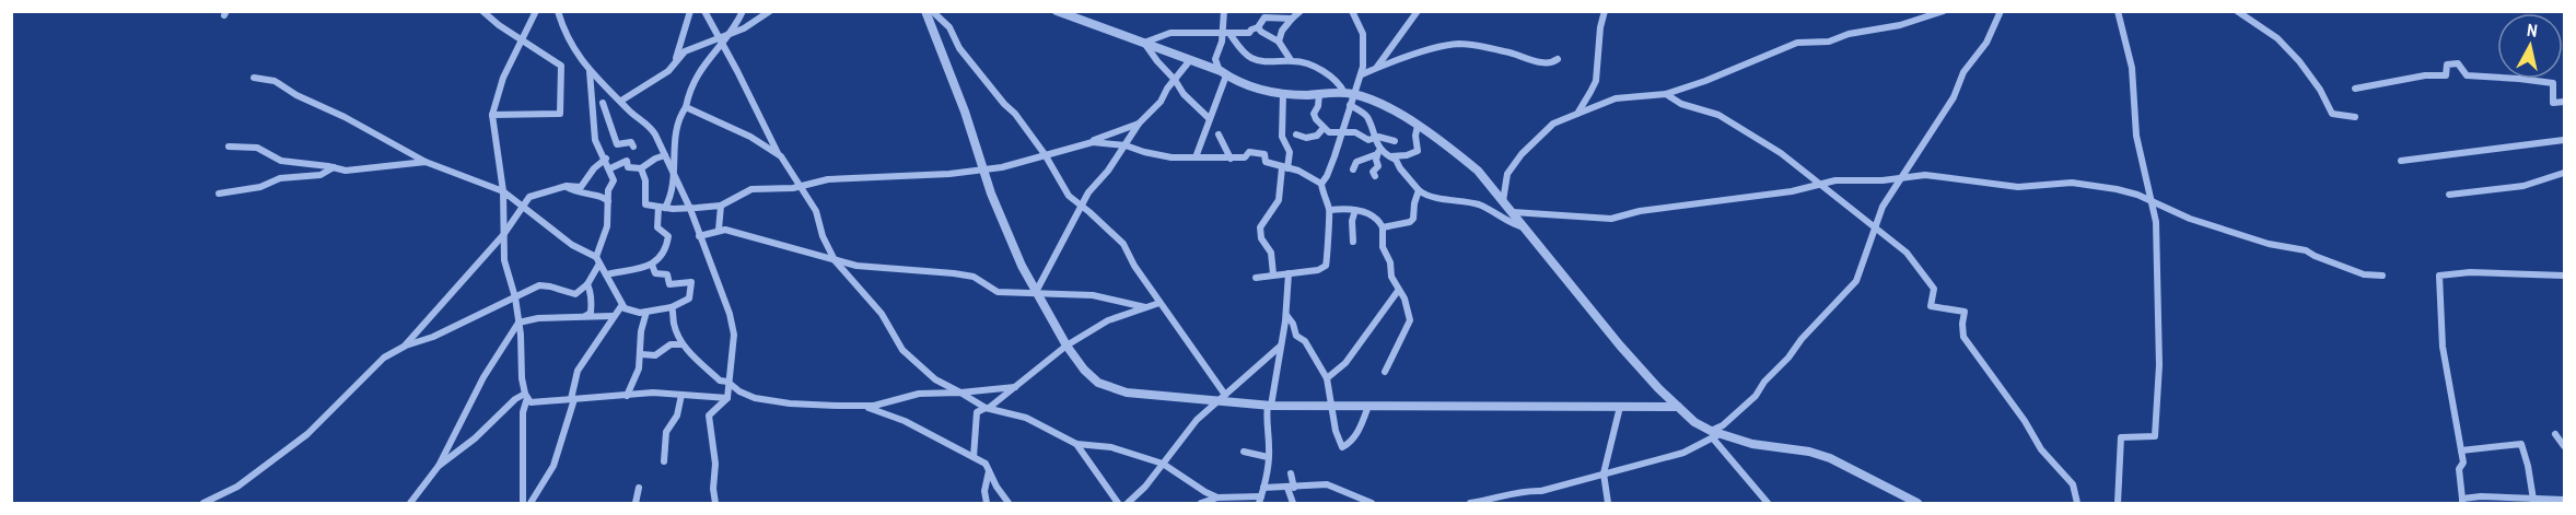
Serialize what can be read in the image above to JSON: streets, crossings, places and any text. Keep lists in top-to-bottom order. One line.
{"north":"top"}
